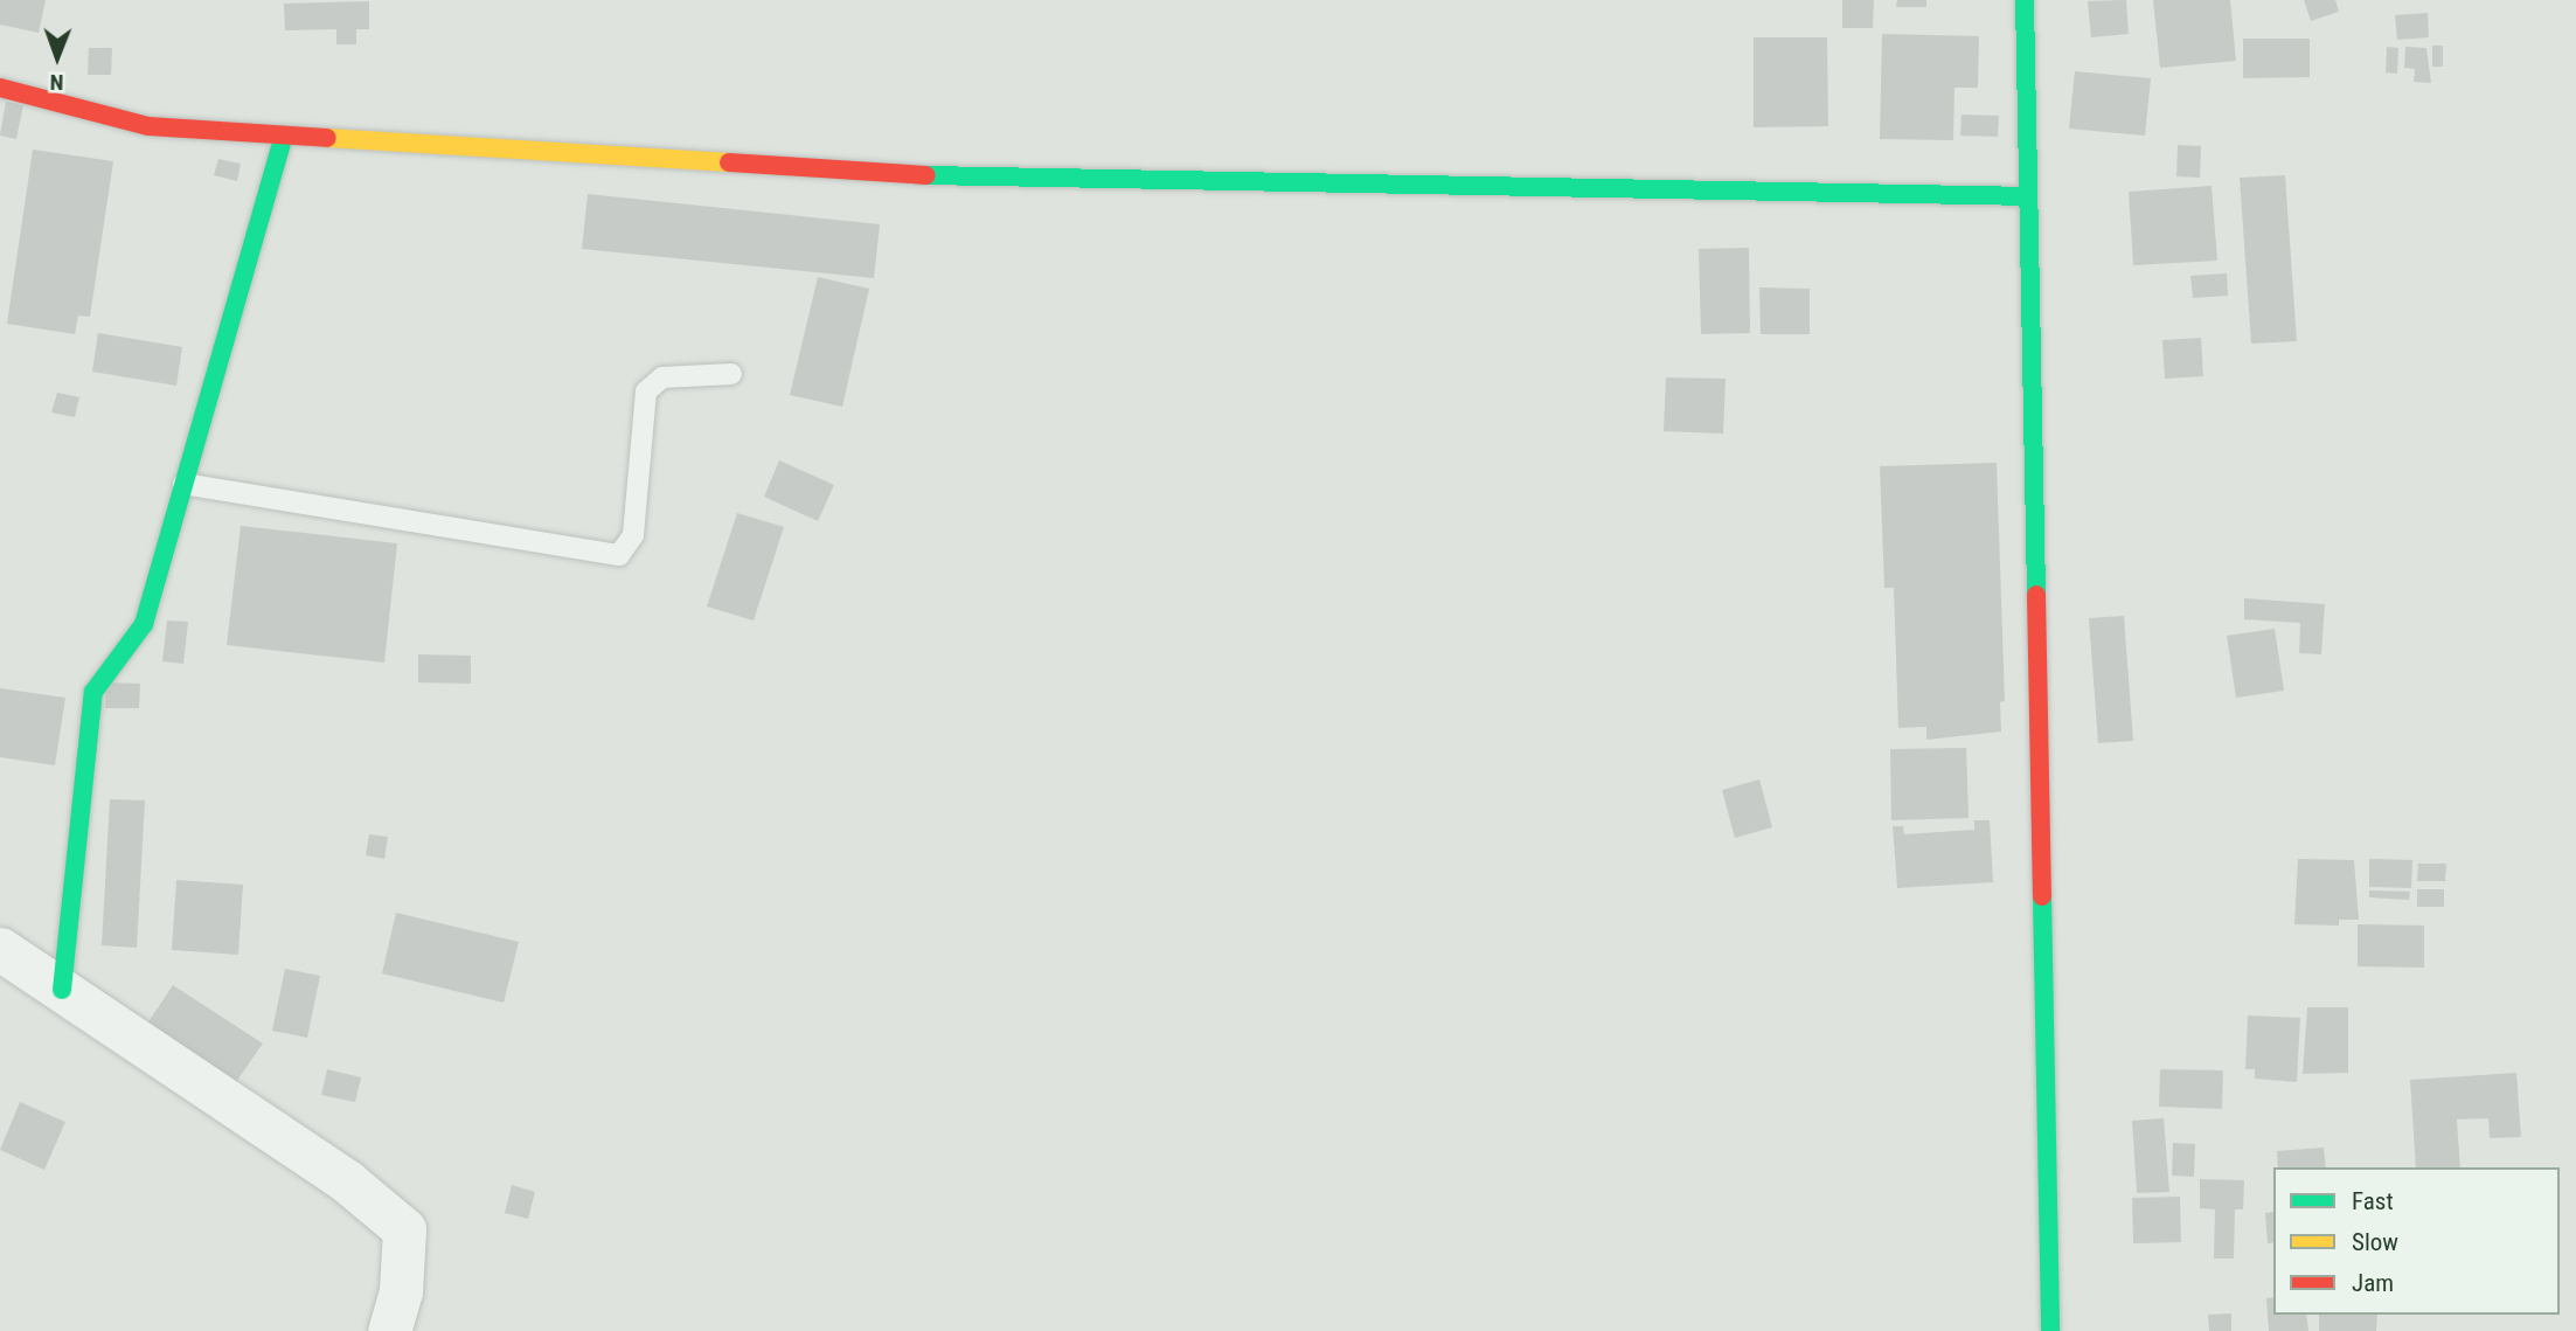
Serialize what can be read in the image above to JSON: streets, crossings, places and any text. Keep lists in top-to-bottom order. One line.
{"legend":["Fast","Slow","Jam"],"north":"bottom"}
